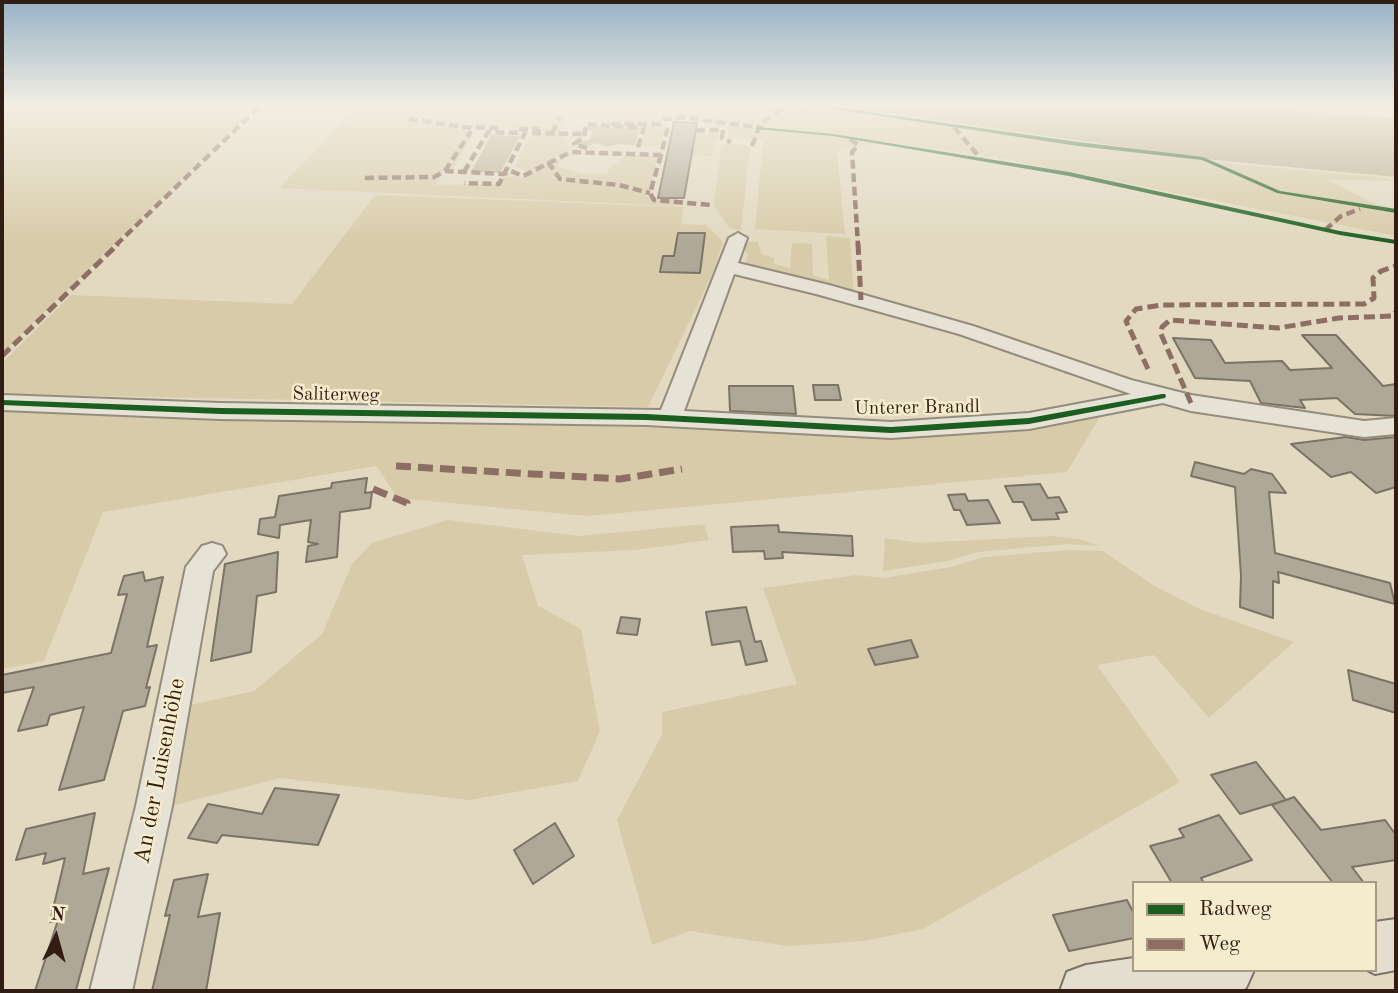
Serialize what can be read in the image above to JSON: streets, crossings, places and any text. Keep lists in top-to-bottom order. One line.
{"streets":{"street":["Saliterweg","Unterer Brandl","An der Luisenhöhe"]},"crossings":[["Saliterweg","Unterer Brandl"]],"legend":["Radweg","Weg"],"north":"top"}
